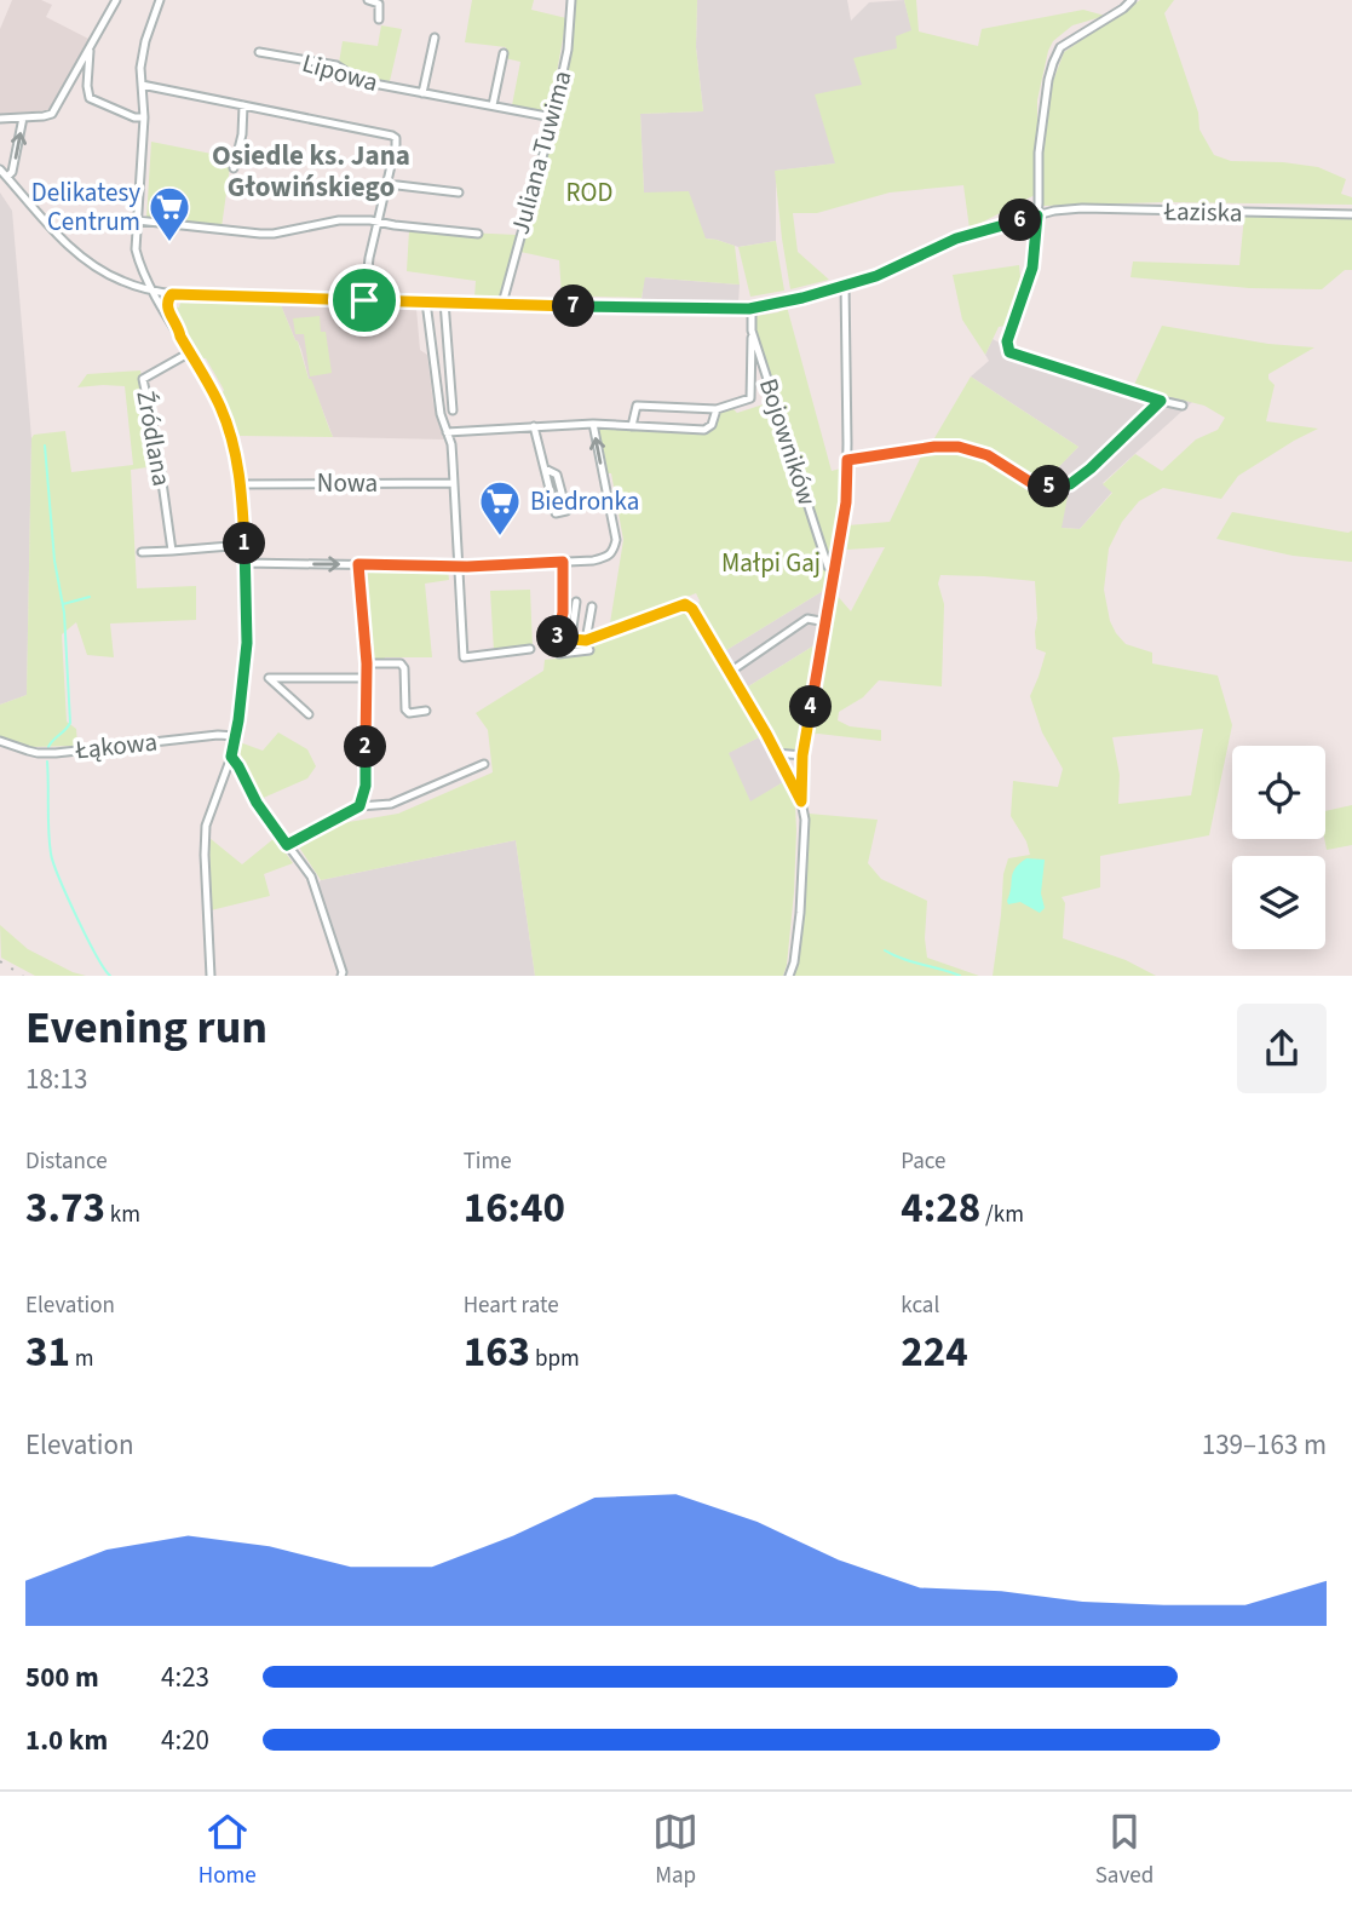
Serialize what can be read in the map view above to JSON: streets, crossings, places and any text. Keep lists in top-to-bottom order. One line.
{"streets":{"street":["Lipowa","Juliana Tuwima","Łaziska","Źródlana","Bojowników","Nowa","Łąkowa"]},"crossings":[["Lipowa","Juliana Tuwima"],["Juliana Tuwima","Łaziska"],["Łaziska","Bojowników"]],"districts":["Osiedle ks. Jana Głowińskiego"],"parks":["ROD","Małpi Gaj"],"places":{"supermarket":["Delikatesy Centrum","Biedronka"]},"page":{"pins":["6","7","5","1","3","4","2"],"heading":["Evening run","18:13"],"stats":[["Distance","3.73 km"],["Time","16:40"],["Pace","4:28 /km"],["Elevation","31 m"],["Heart rate","163 bpm"],["kcal","224"]],"chart":["Elevation","139–163 m"],"list":[{"name":"500 m","note":"4:23"},{"name":"1.0 km","note":"4:20"}],"tabs":["Home","Map","Saved"]}}
